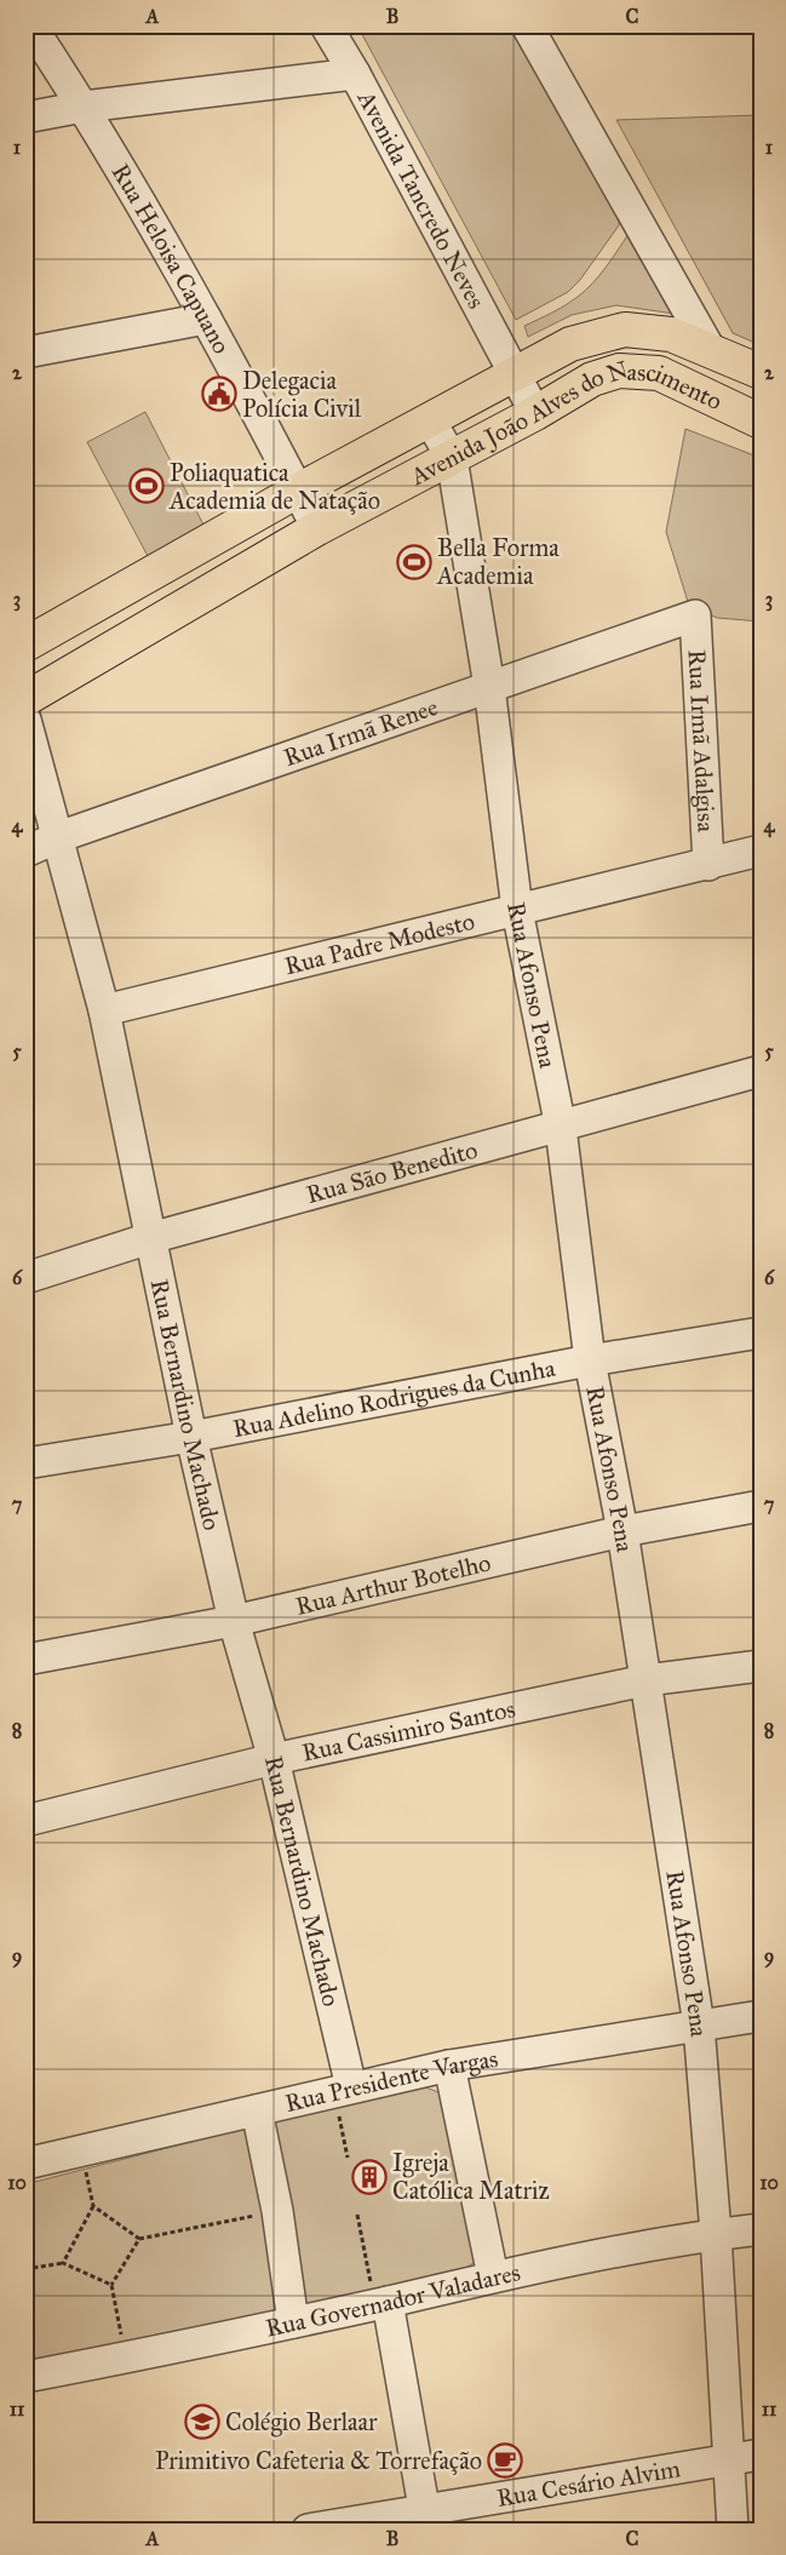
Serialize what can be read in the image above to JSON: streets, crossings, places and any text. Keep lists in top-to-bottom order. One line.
{"streets":{"main road":["Avenida João Alves do Nascimento"],"street":["Avenida Tancredo Neves","Rua Heloisa Capuano","Rua Irmã Renee","Rua Irmã Adalgisa","Rua Padre Modesto","Rua Afonso Pena","Rua São Benedito","Rua Adelino Rodrigues da Cunha","Rua Bernardino Machado","Rua Arthur Botelho","Rua Cassimiro Santos","Rua Presidente Vargas","Rua Governador Valadares","Rua Cesário Alvim"]},"crossings":[["Avenida Tancredo Neves","Avenida João Alves do Nascimento"],["Rua Heloisa Capuano","Avenida João Alves do Nascimento"],["Avenida João Alves do Nascimento","Rua Afonso Pena"],["Rua Irmã Renee","Rua Irmã Adalgisa"],["Rua Irmã Renee","Rua Afonso Pena"],["Rua Irmã Renee","Rua Bernardino Machado"],["Rua Irmã Adalgisa","Rua Padre Modesto"],["Rua Padre Modesto","Rua Afonso Pena"],["Rua Padre Modesto","Rua Bernardino Machado"],["Rua Afonso Pena","Rua São Benedito"],["Rua Afonso Pena","Rua Adelino Rodrigues da Cunha"],["Rua Afonso Pena","Rua Arthur Botelho"],["Rua Afonso Pena","Rua Cassimiro Santos"],["Rua Afonso Pena","Rua Presidente Vargas"],["Rua Afonso Pena","Rua Governador Valadares"],["Rua Afonso Pena","Rua Cesário Alvim"],["Rua São Benedito","Rua Bernardino Machado"],["Rua Adelino Rodrigues da Cunha","Rua Bernardino Machado"],["Rua Bernardino Machado","Rua Arthur Botelho"],["Rua Bernardino Machado","Rua Cassimiro Santos"],["Rua Bernardino Machado","Rua Presidente Vargas"]],"places":{"public building":["Delegacia Polícia Civil"],"sports":["Poliaquatica Academia de Natação","Bella Forma Academia"],"building":["Igreja Católica Matriz"],"school or university":["Colégio Berlaar"],"cafe":["Primitivo Cafeteria & Torrefação"]},"grid":{"columns":["A","B","C"],"rows":["1","2","3","4","5","6","7","8","9","10","11"]}}
